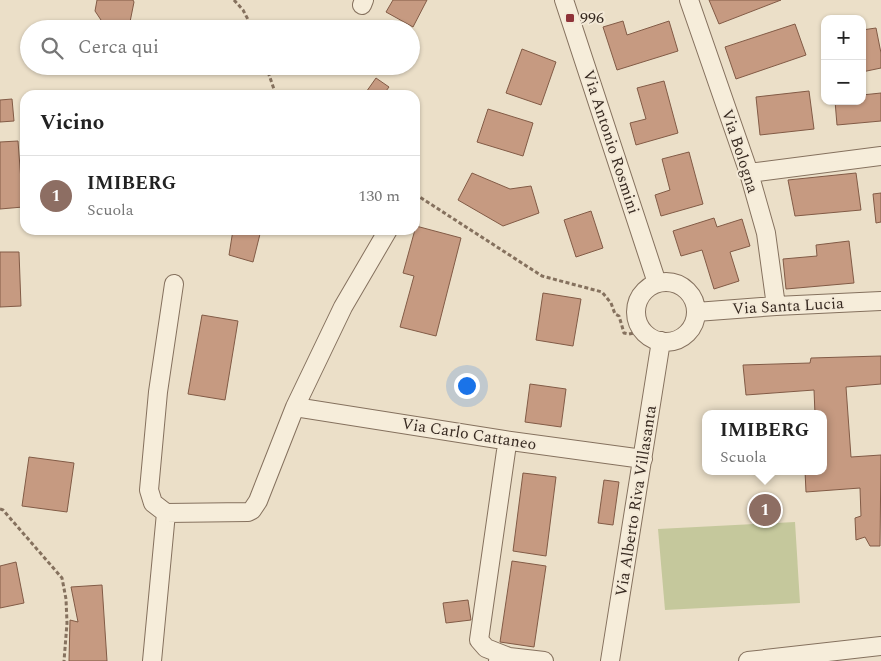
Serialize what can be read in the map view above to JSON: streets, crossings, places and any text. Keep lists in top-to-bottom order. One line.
{"streets":{"street":["Via Antonio Rosmini","Via Bologna","Via Santa Lucia","Via Carlo Cattaneo","Via Alberto Riva Villasanta"]},"crossings":[["Via Antonio Rosmini","Via Santa Lucia"],["Via Antonio Rosmini","Via Alberto Riva Villasanta"],["Via Bologna","Via Santa Lucia"],["Via Santa Lucia","Via Alberto Riva Villasanta"],["Via Carlo Cattaneo","Via Alberto Riva Villasanta"]],"places":{"transit":["996"]},"page":{"map_buttons":["+","−"],"search":"Cerca qui","heading":"Vicino","list":[{"mark":"1","name":"IMIBERG","note":"Scuola","value":"130 m"}],"popup":["IMIBERG","Scuola"],"pins":"1"}}
